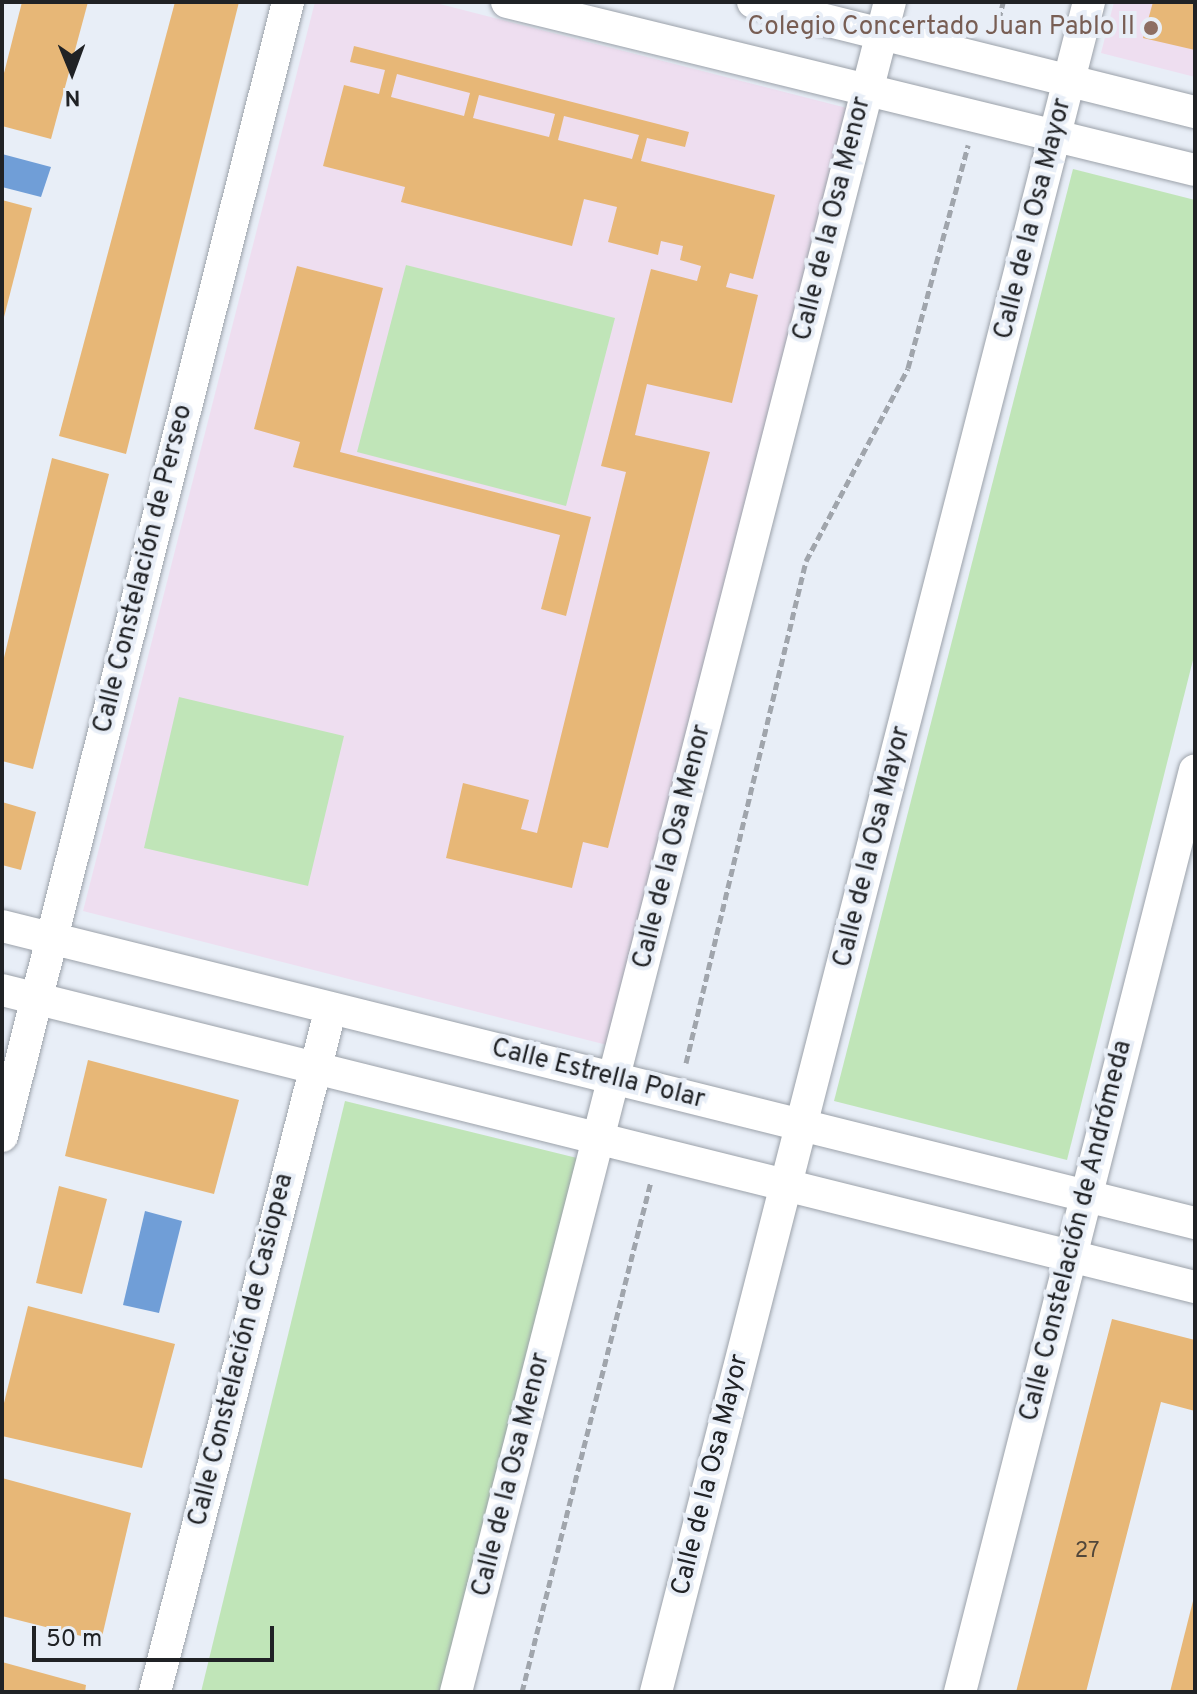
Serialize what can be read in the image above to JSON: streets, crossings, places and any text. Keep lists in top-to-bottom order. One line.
{"streets":{"street":["Calle de la Osa Menor","Calle de la Osa Mayor","Calle Constelación de Perseo","Calle Estrella Polar","Calle Constelación de Andrómeda","Calle Constelación de Casiopea"]},"crossings":[["Calle de la Osa Menor","Calle Estrella Polar"],["Calle de la Osa Mayor","Calle Estrella Polar"],["Calle Constelación de Perseo","Calle Estrella Polar"],["Calle Estrella Polar","Calle Constelación de Andrómeda"],["Calle Estrella Polar","Calle Constelación de Casiopea"]],"places":["Colegio Concertado Juan Pablo II"],"house_numbers":["27"],"scale_bar":"50 m","north":"bottom"}
